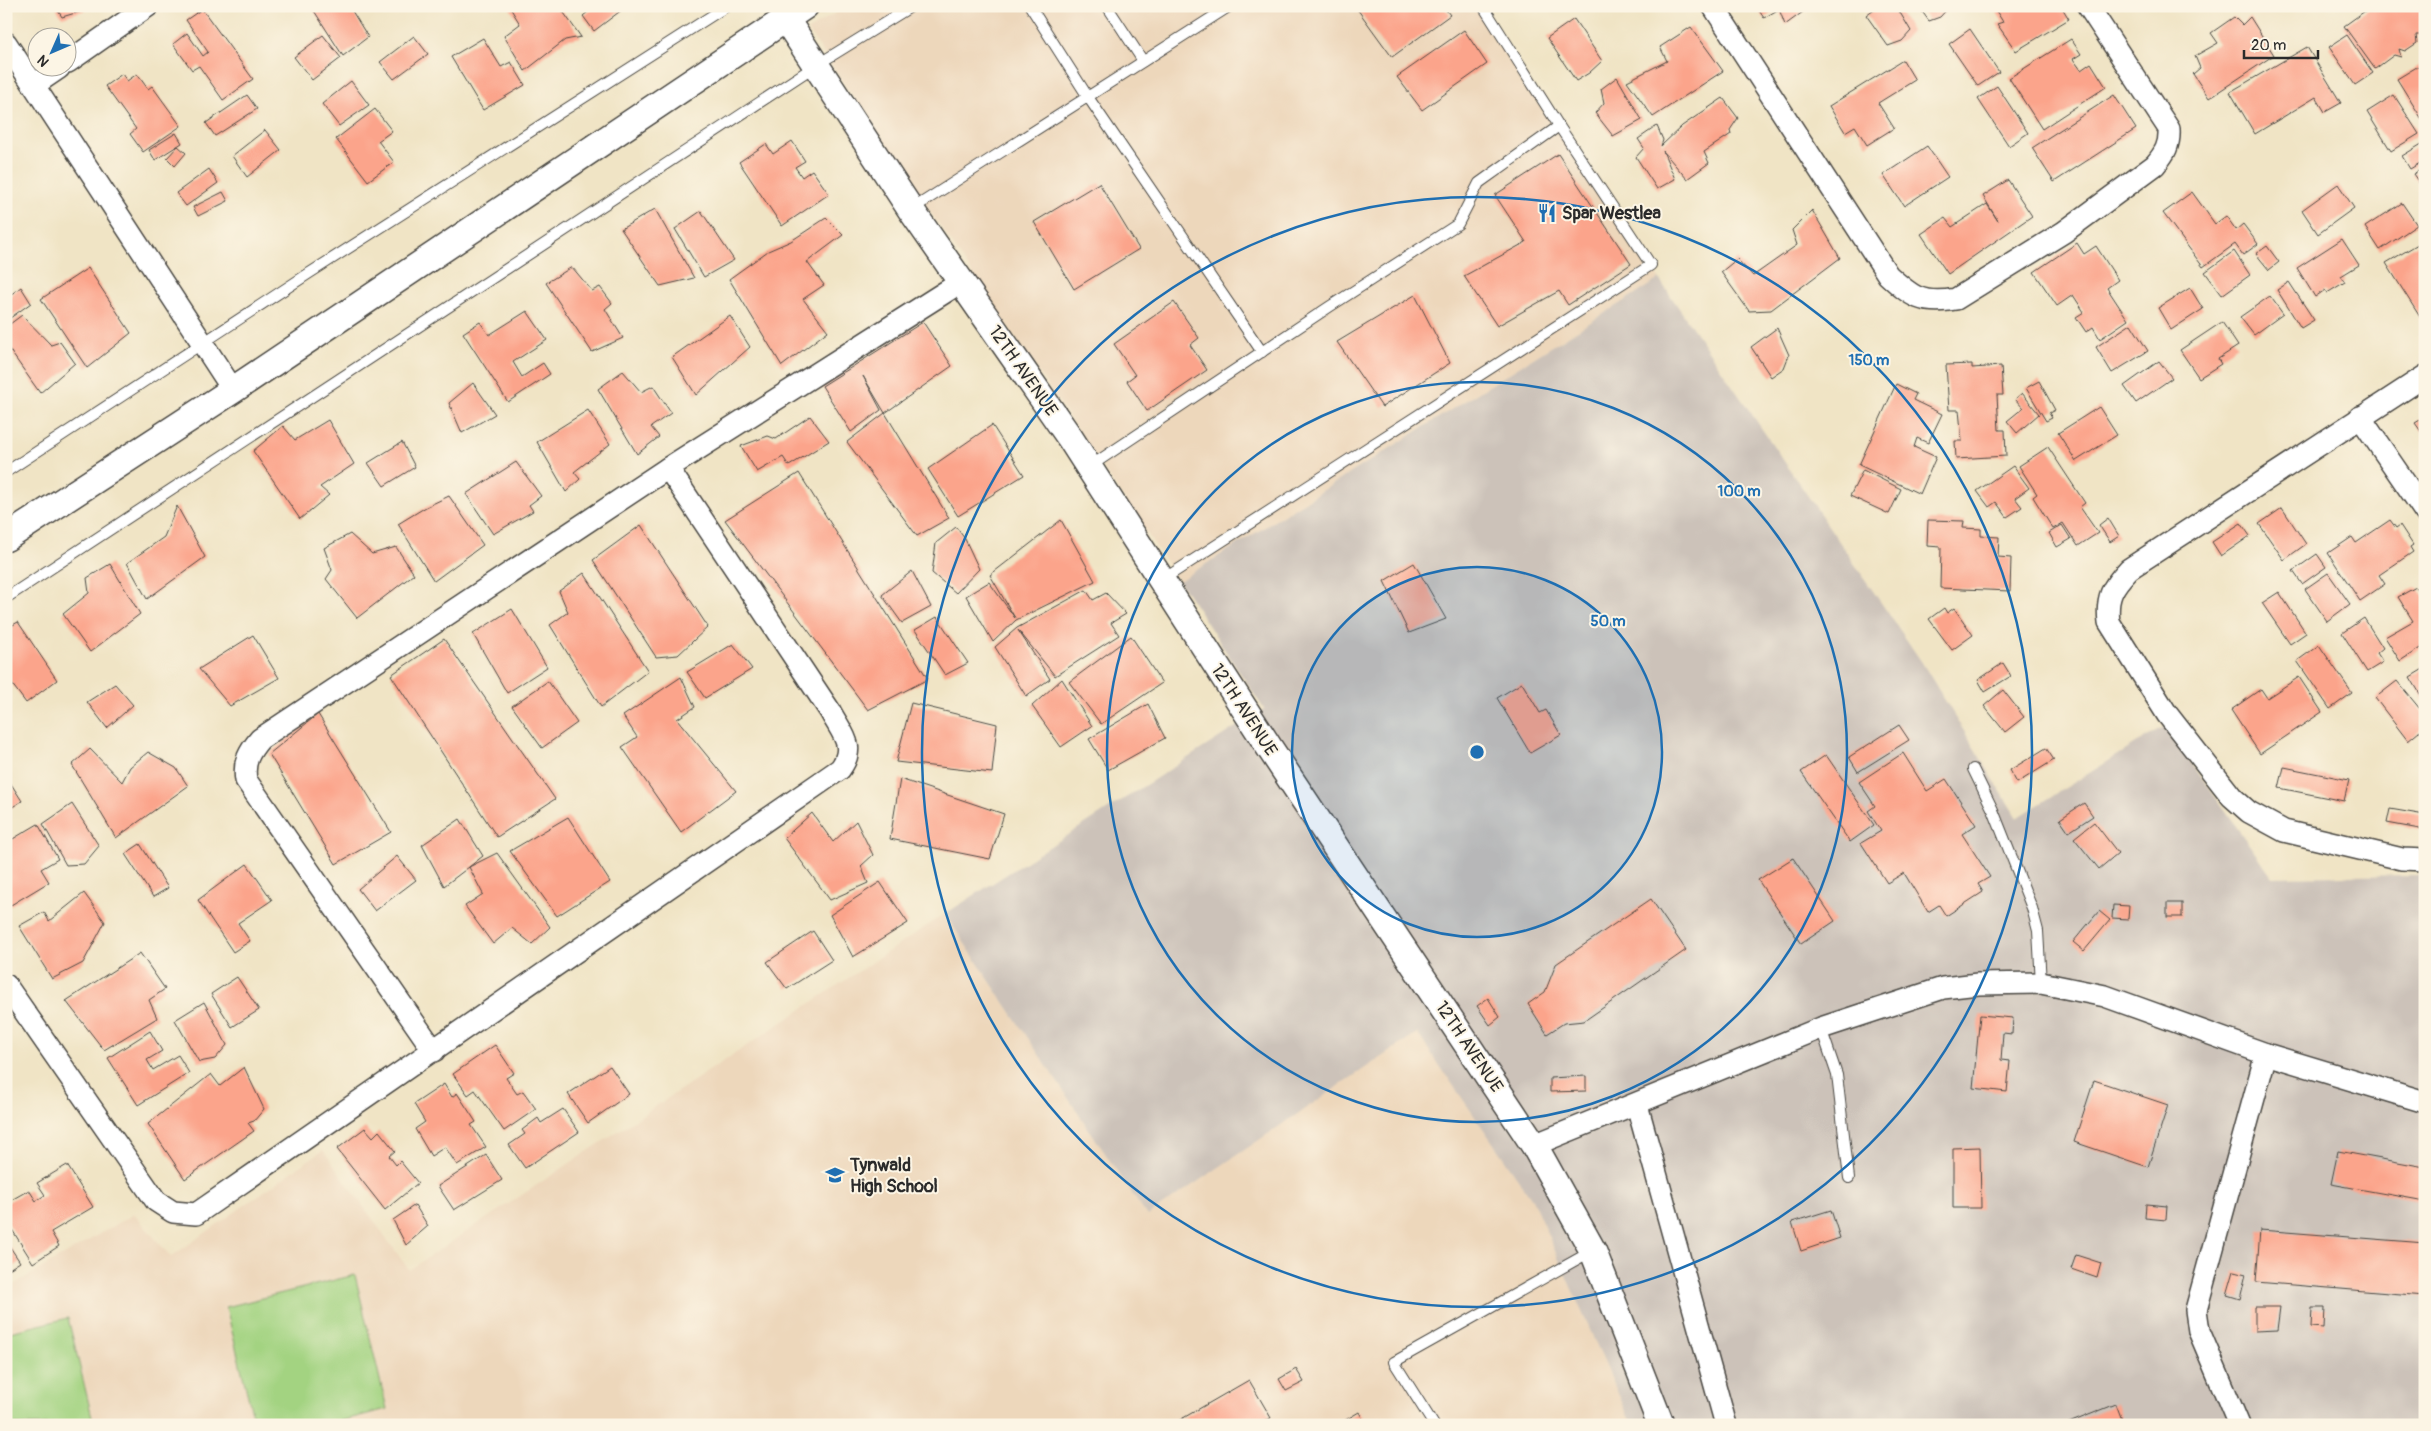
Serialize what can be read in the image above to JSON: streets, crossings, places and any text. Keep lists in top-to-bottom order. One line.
{"streets":{"street":["12TH AVENUE"]},"places":{"restaurant":["Spar Westlea"],"school or university":["Tynwald High School"]},"scale_bar":"20 m","north":"bottom left","rings":["150 m","100 m","50 m"]}
